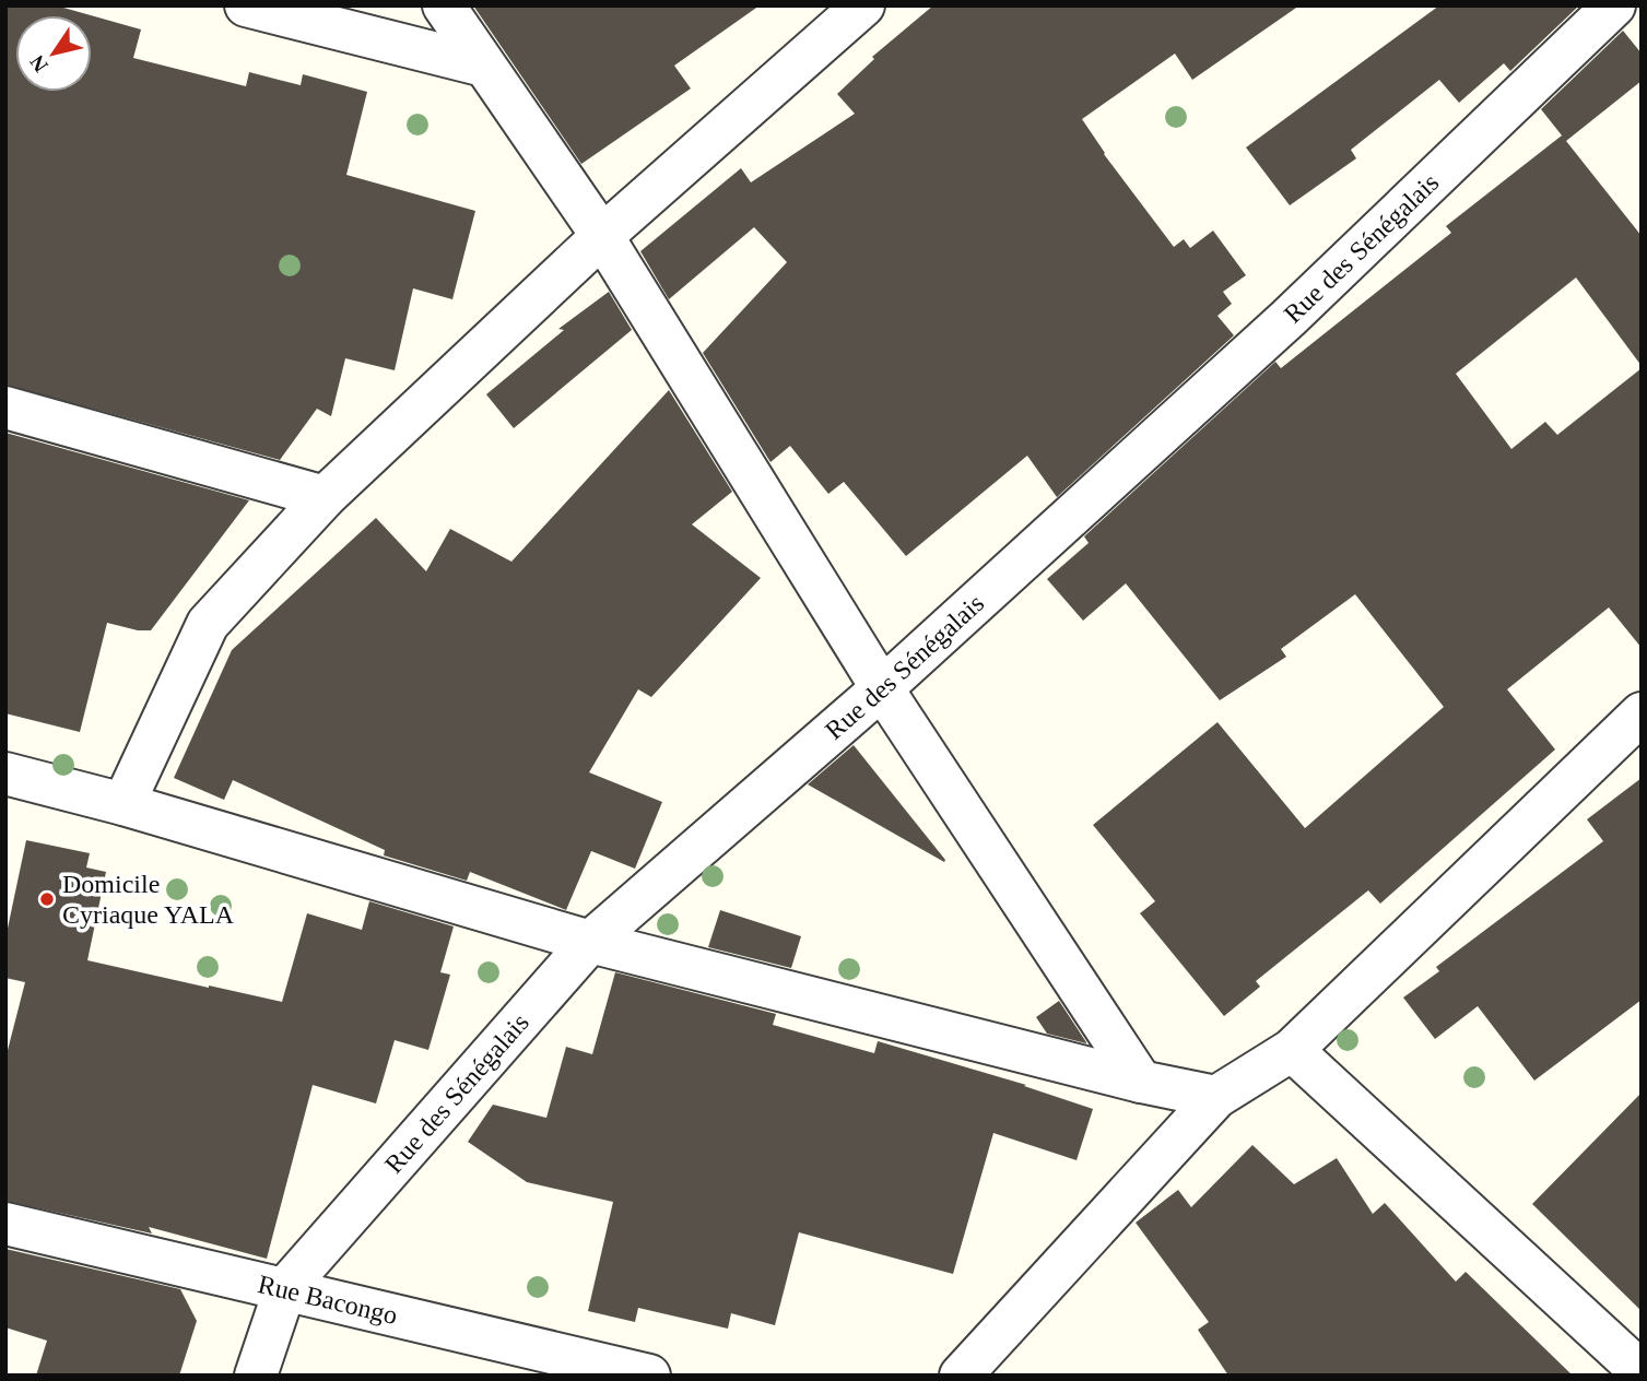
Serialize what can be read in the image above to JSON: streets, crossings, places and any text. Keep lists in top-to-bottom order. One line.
{"streets":{"street":["Rue des Sénégalais","Rue Bacongo"]},"crossings":[["Rue des Sénégalais","Rue Bacongo"]],"places":["Domicile Cyriaque YALA"],"north":"bottom left"}
